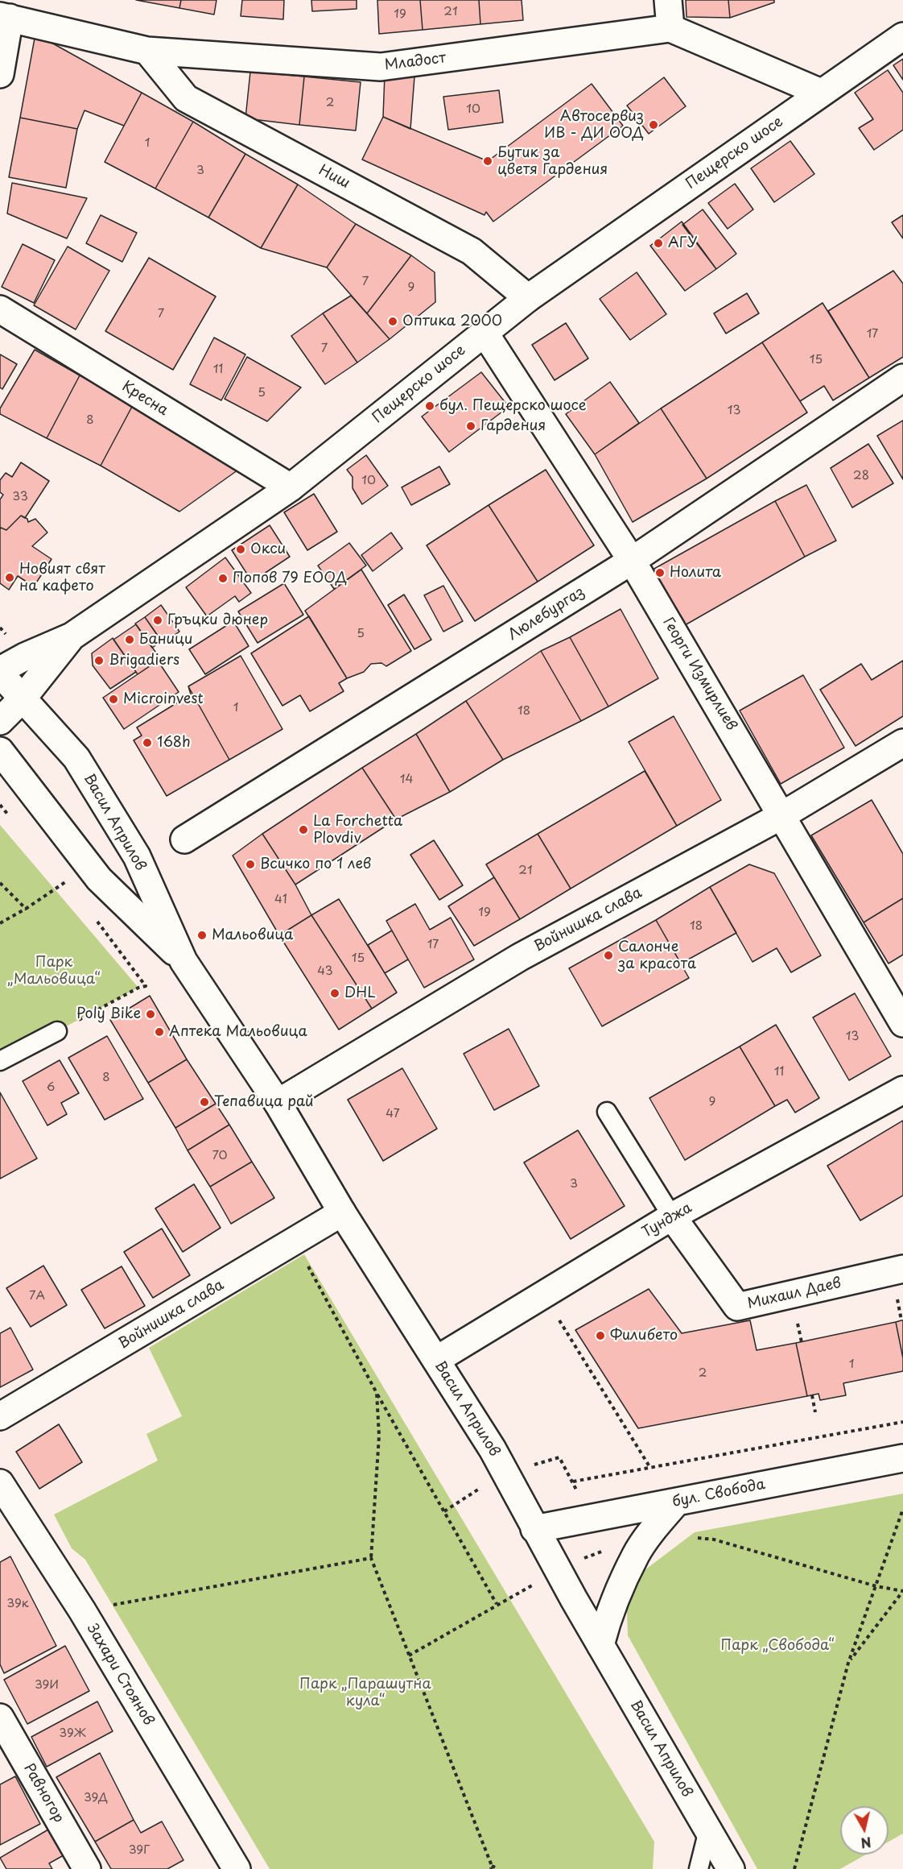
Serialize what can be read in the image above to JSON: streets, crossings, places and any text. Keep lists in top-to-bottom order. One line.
{"streets":{"street":["Младост","Пещерско шосе","Ниш","Кресна","Люлебургаз","Георги Измирлиев","Васил Априлов","Войнишка слава","Тунджа","Михаил Даев","бул. Свобода","Захари Стоянов","Равногор"]},"crossings":[["Младост","Ниш"],["Пещерско шосе","Ниш"],["Пещерско шосе","Кресна"],["Пещерско шосе","Георги Измирлиев"],["Пещерско шосе","Васил Априлов"],["Люлебургаз","Георги Измирлиев"],["Георги Измирлиев","Войнишка слава"],["Васил Априлов","Войнишка слава"],["Васил Априлов","Тунджа"],["Васил Априлов","бул. Свобода"],["Тунджа","Михаил Даев"]],"parks":["Парк „Мальовица“","Парк „Свобода“","Парк „Парашутна кула“"],"places":["Автосервиз ИВ - ДИ ООД","Бутик за цветя Гардения","АГУ","Оптика 2000","бул. Пещерско шосе","Гардения","Окси","Нолита","Новият свят на кафето","Попов 79 ЕООД","Гръцки дюнер","Баници","Brigadiers","Microinvest","168h","La Forchetta Plovdiv","Всичко по 1 лев","Мальовица","Салонче за красота","DHL","Poly Bike","Аптека Мальовица","Тепавица рай","Филибето"],"house_numbers":["21","19","2","10","1","3","7","9","7","17","7","15","11","5","13","8","28","10","33","5","1","18","14","21","41","19","18","17","15","43","13","11","8","6","9","47","70","3","7А","1","2","39к","39И","39Ж","39Д","39Г"],"north":"bottom"}
